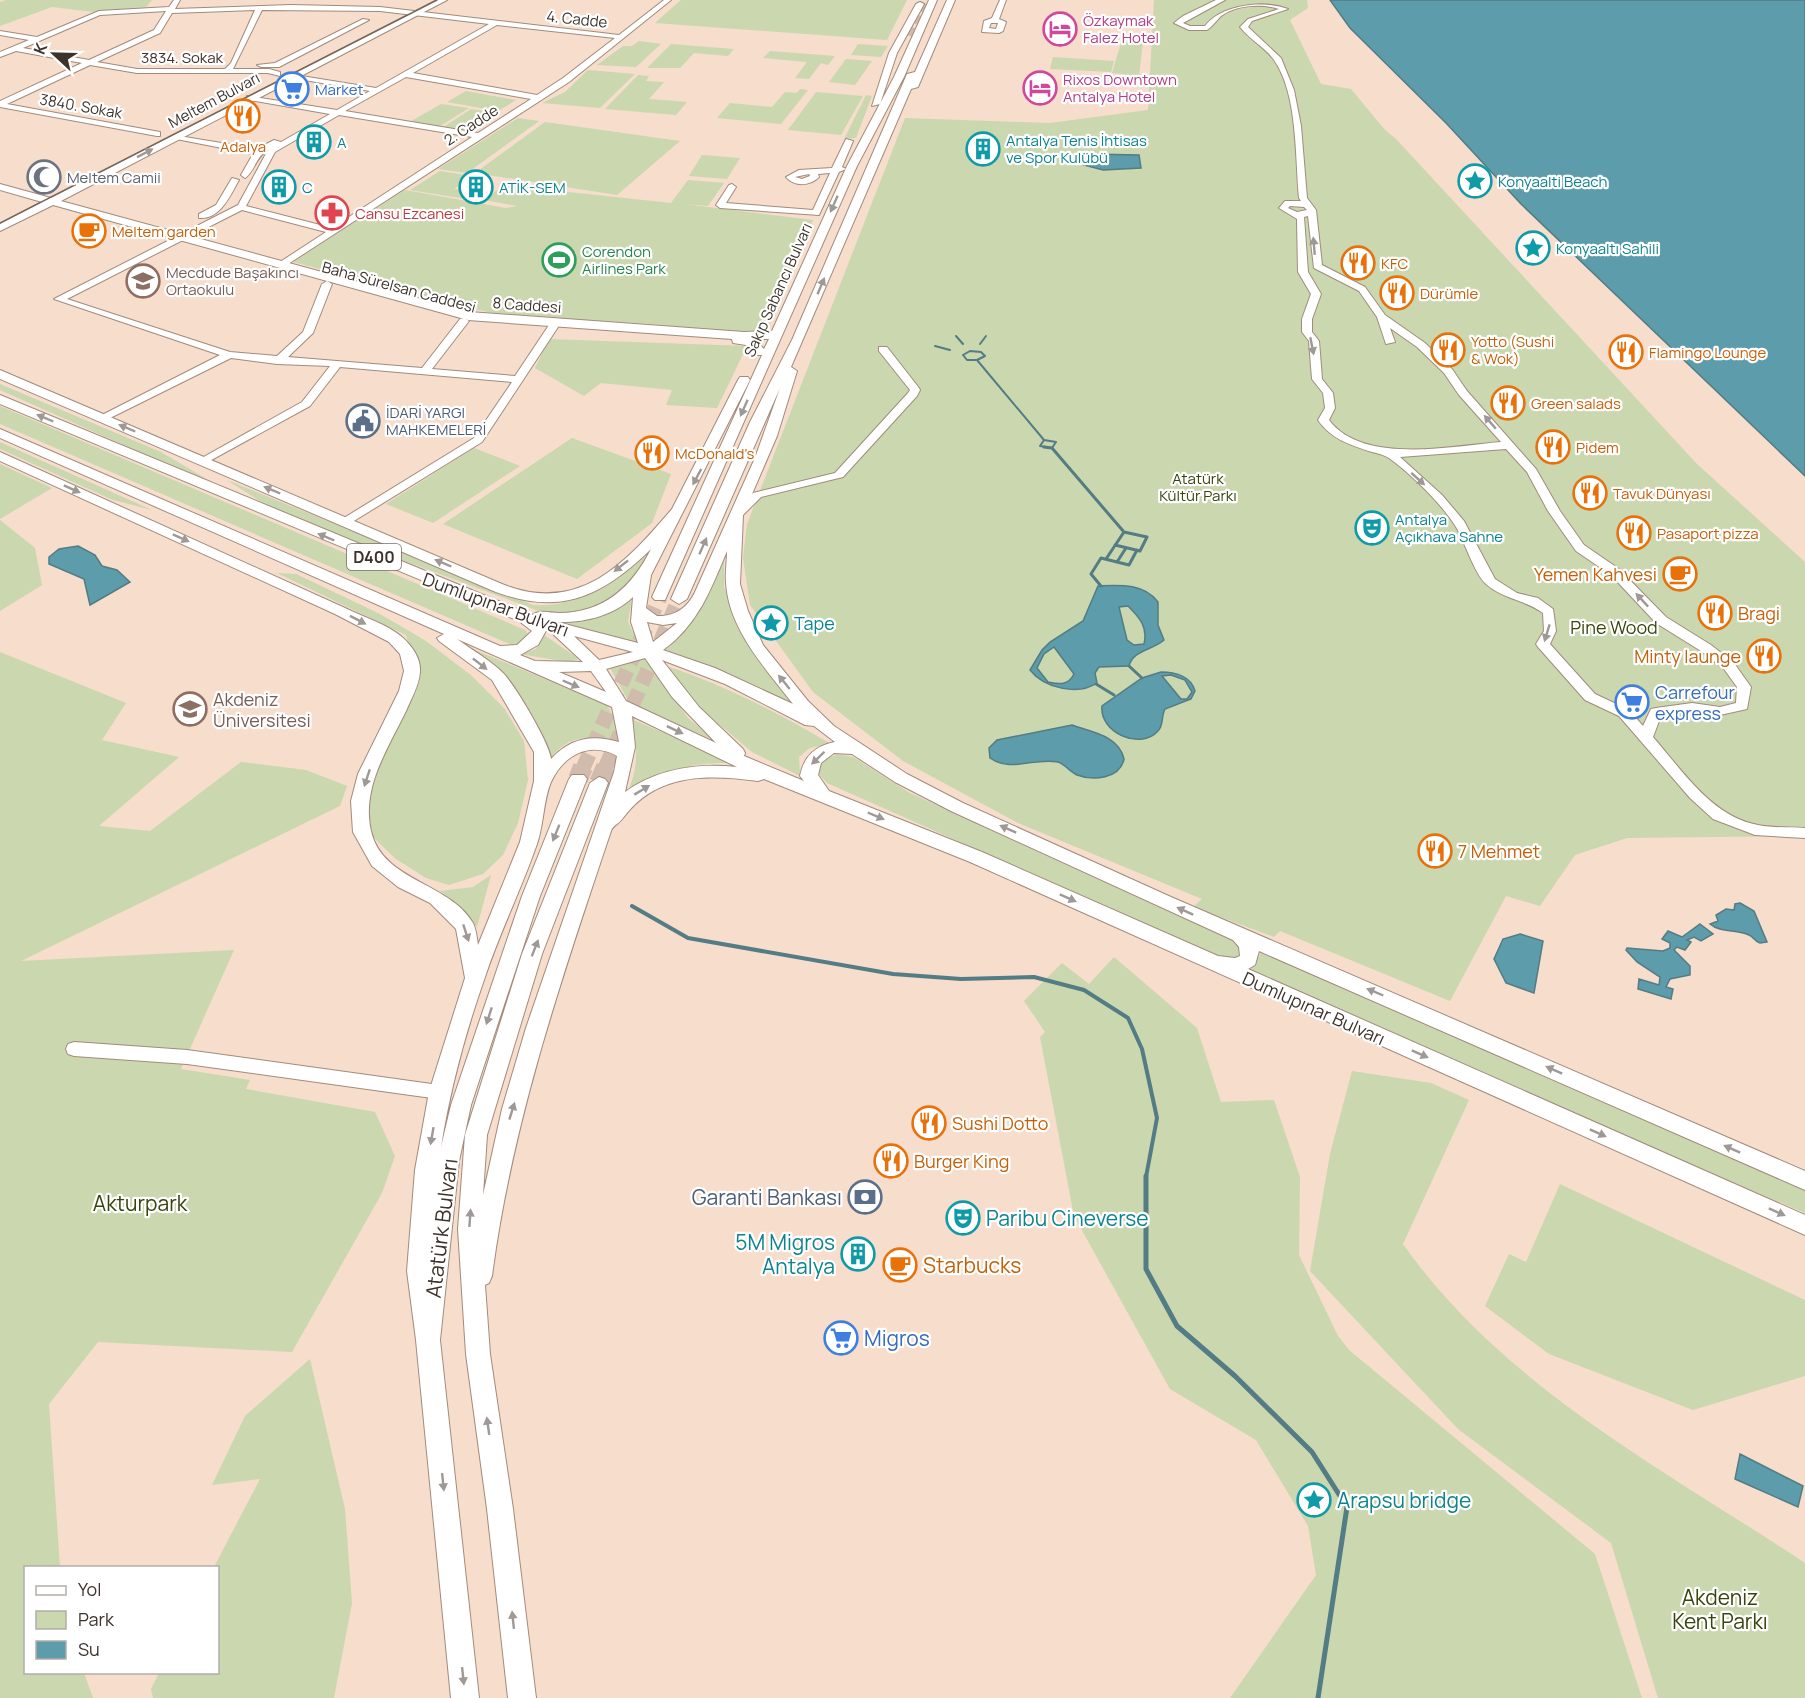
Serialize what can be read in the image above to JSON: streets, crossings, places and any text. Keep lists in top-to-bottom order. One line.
{"streets":{"main road":["Meltem Bulvarı","Baha Sürelsan Caddesi","Sakıp Sabancı Bulvarı","8 Caddesi","D400","Dumlupınar Bulvarı","Atatürk Bulvarı"],"street":["4. Cadde","3834. Sokak","3840. Sokak","2. Cadde"]},"crossings":[["4. Cadde","3834. Sokak"],["4. Cadde","Meltem Bulvarı"],["4. Cadde","2. Cadde"],["3834. Sokak","Meltem Bulvarı"],["Meltem Bulvarı","3840. Sokak"],["Meltem Bulvarı","Baha Sürelsan Caddesi"],["2. Cadde","Baha Sürelsan Caddesi"],["2. Cadde","8 Caddesi"],["Baha Sürelsan Caddesi","8 Caddesi"],["Sakıp Sabancı Bulvarı","8 Caddesi"]],"parks":["Atatürk Kültür Parkı","Pine Wood","Akturpark","Akdeniz Kent Parkı"],"places":{"hotel":["Özkaymak Falez Hotel","Rixos Downtown Antalya Hotel"],"supermarket":["Market","Carrefour express","Migros"],"restaurant":["Adalya","KFC","Dürümle","Yotto (Sushi & Wok)","Flamingo Lounge","Green salads","Pidem","McDonald's","Tavuk Dünyası","Pasaport pizza","Bragi","Minty launge","7 Mehmet","Sushi Dotto","Burger King"],"building":["A","Antalya Tenis İhtisas ve Spor Kulübü","C","ATİK-SEM","5M Migros Antalya"],"mosque":["Meltem Camii"],"place":["Konyaalti Beach","Konyaaltı Sahili","Tape","Arapsu bridge"],"pharmacy":["Cansu Ezcanesi"],"cafe":["Meltem garden","Yemen Kahvesi","Starbucks"],"sports":["Corendon Airlines Park"],"school or university":["Mecdude Başakıncı Ortaokulu","Akdeniz Üniversitesi"],"public building":["İDARİ YARGI MAHKEMELERİ"],"theatre":["Antalya Açıkhava Sahne","Paribu Cineverse"],"bank":["Garanti Bankası"]},"legend":["Yol","Park","Su"],"north":"left"}
